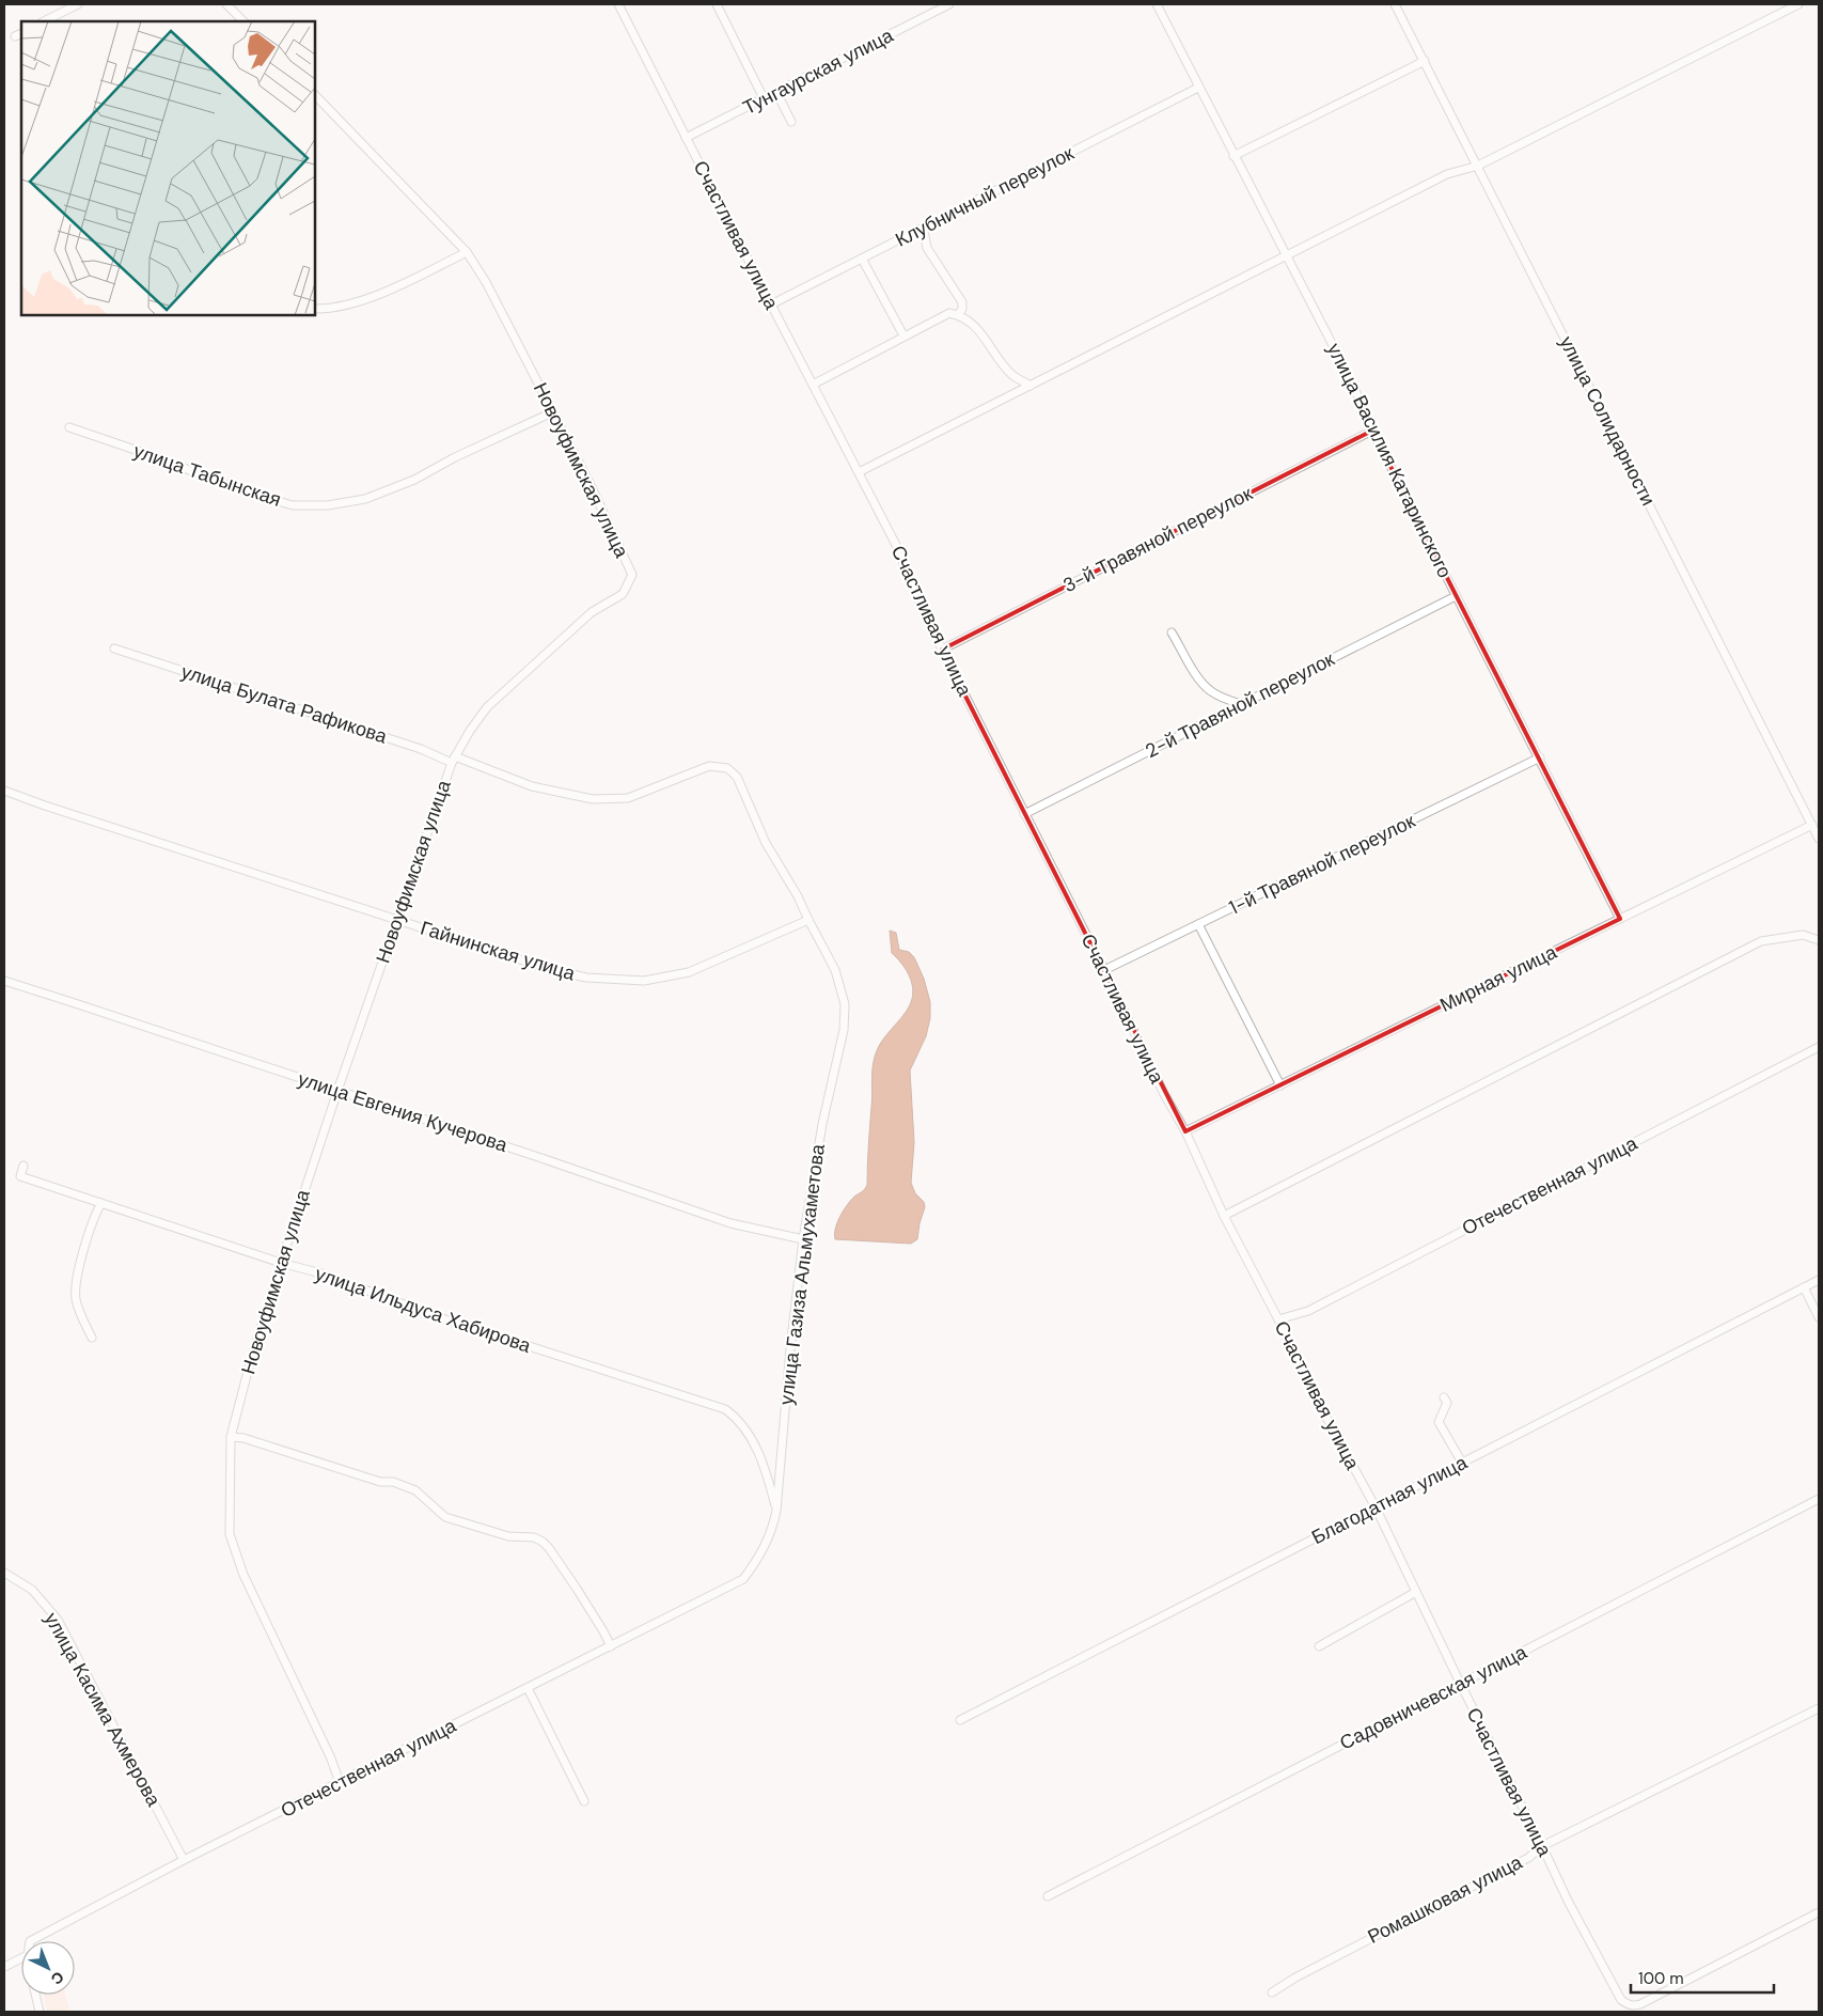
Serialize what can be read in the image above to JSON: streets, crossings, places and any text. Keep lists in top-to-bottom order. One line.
{"streets":{"street":["Тунгаурская улица","Клубничный переулок","Счастливая улица","улица Солидарности","улица Василия Катаринского","Новоуфимская улица","улица Табынская","3-й Травяной переулок","улица Булата Рафикова","2-й Травяной переулок","1-й Травяной переулок","Гайнинская улица","Мирная улица","улица Евгения Кучерова","Отечественная улица","улица Газиза Альмухаметова","улица Ильдуса Хабирова","Благодатная улица","Садовничевская улица","улица Касима Ахмерова","Ромашковая улица"]},"crossings":[["Тунгаурская улица","Счастливая улица"],["Клубничный переулок","Счастливая улица"],["Клубничный переулок","улица Василия Катаринского"],["Счастливая улица","3-й Травяной переулок"],["Счастливая улица","2-й Травяной переулок"],["Счастливая улица","1-й Травяной переулок"],["Счастливая улица","Мирная улица"],["Счастливая улица","Отечественная улица"],["Счастливая улица","Благодатная улица"],["Счастливая улица","Садовничевская улица"],["Счастливая улица","Ромашковая улица"],["улица Солидарности","Мирная улица"],["улица Василия Катаринского","3-й Травяной переулок"],["улица Василия Катаринского","2-й Травяной переулок"],["улица Василия Катаринского","1-й Травяной переулок"],["улица Василия Катаринского","Мирная улица"],["Новоуфимская улица","улица Табынская"],["Новоуфимская улица","улица Булата Рафикова"],["Новоуфимская улица","Гайнинская улица"],["Новоуфимская улица","улица Евгения Кучерова"],["Новоуфимская улица","Отечественная улица"],["Новоуфимская улица","улица Ильдуса Хабирова"],["улица Булата Рафикова","Гайнинская улица"],["улица Булата Рафикова","улица Газиза Альмухаметова"],["Гайнинская улица","улица Газиза Альмухаметова"],["улица Евгения Кучерова","улица Газиза Альмухаметова"],["Отечественная улица","улица Газиза Альмухаметова"],["Отечественная улица","улица Касима Ахмерова"],["улица Газиза Альмухаметова","улица Ильдуса Хабирова"]],"scale_bar":"100 m","north":"bottom right"}
